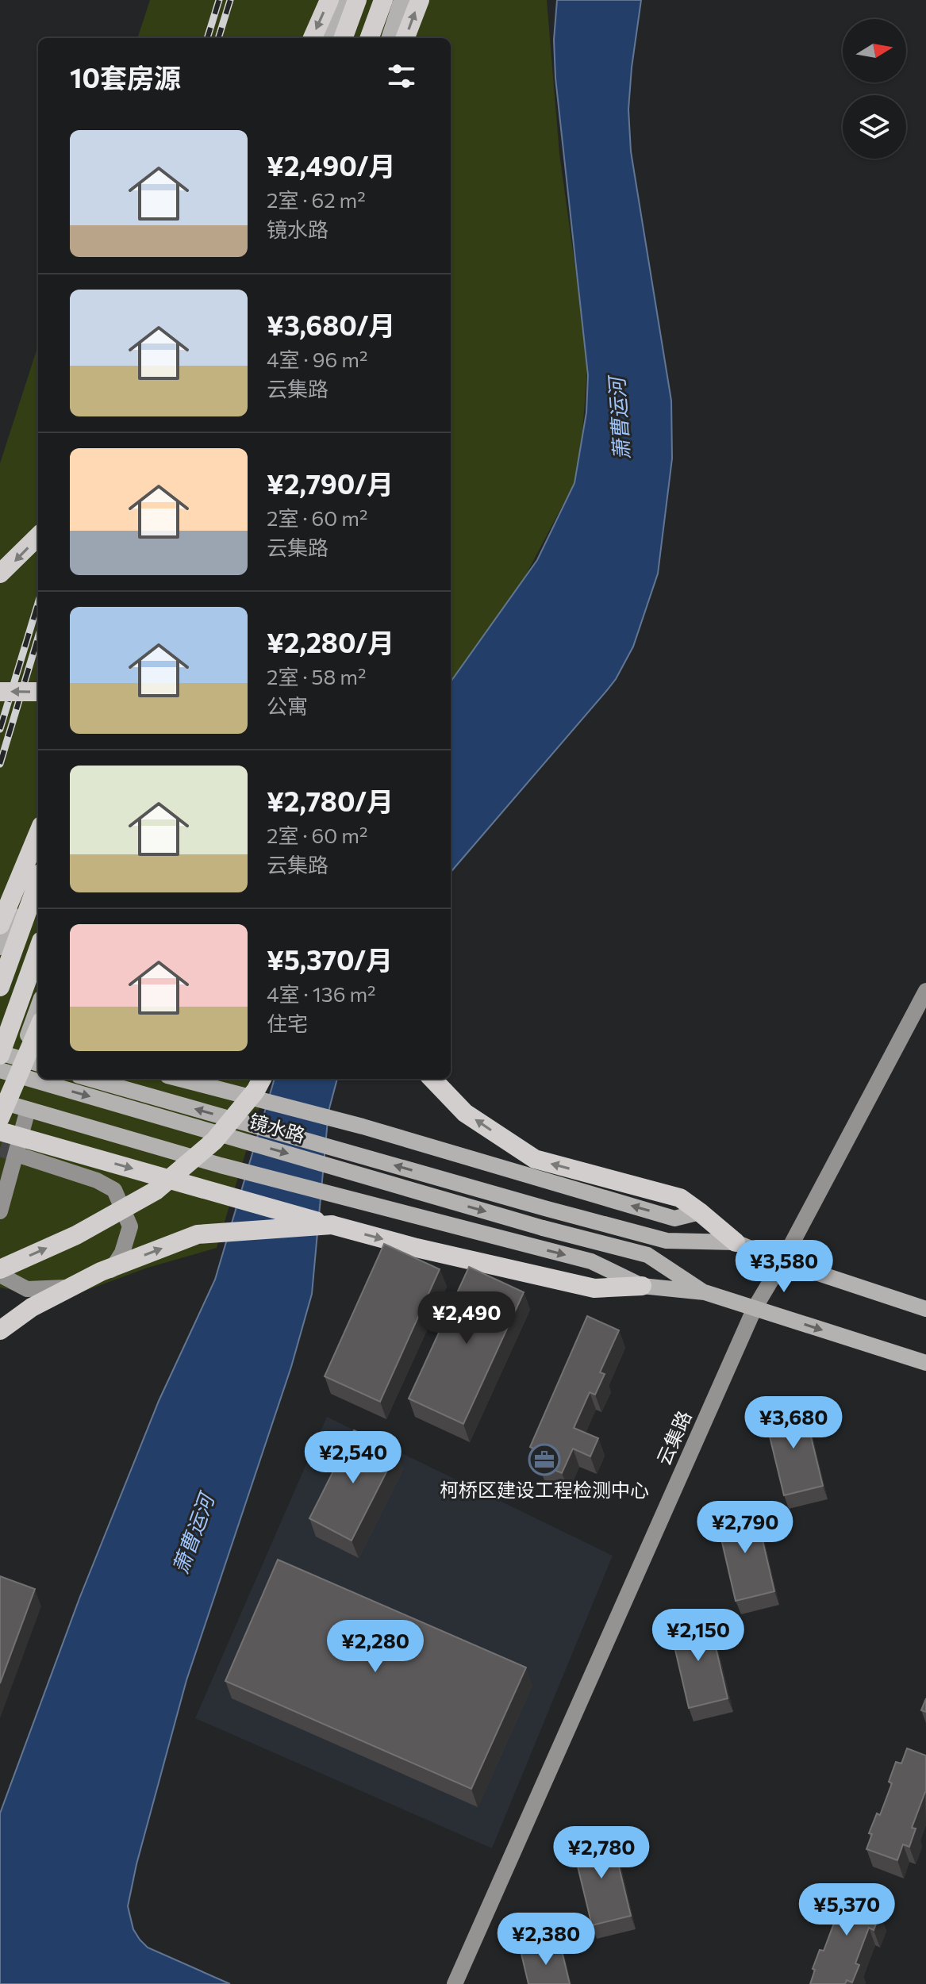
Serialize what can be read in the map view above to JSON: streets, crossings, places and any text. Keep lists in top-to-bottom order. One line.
{"streets":{"main road":["镜水路"],"street":["云集路"]},"water":["萧曹运河"],"places":{"office":["柯桥区建设工程检测中心"]},"north":"right","page":{"heading":"10套房源","list":[{"name":"¥2,490/月","note":"2室 · 62 m² · 镜水路"},{"name":"¥3,680/月","note":"4室 · 96 m² · 云集路"},{"name":"¥2,790/月","note":"2室 · 60 m² · 云集路"},{"name":"¥2,280/月","note":"2室 · 58 m² · 公寓"},{"name":"¥2,780/月","note":"2室 · 60 m² · 云集路"},{"name":"¥5,370/月","note":"4室 · 136 m² · 住宅"}],"price":["¥3,580","¥2,490","¥3,680","¥2,540","¥2,790","¥2,150","¥2,280","¥2,780","¥5,370","¥2,380"]}}
